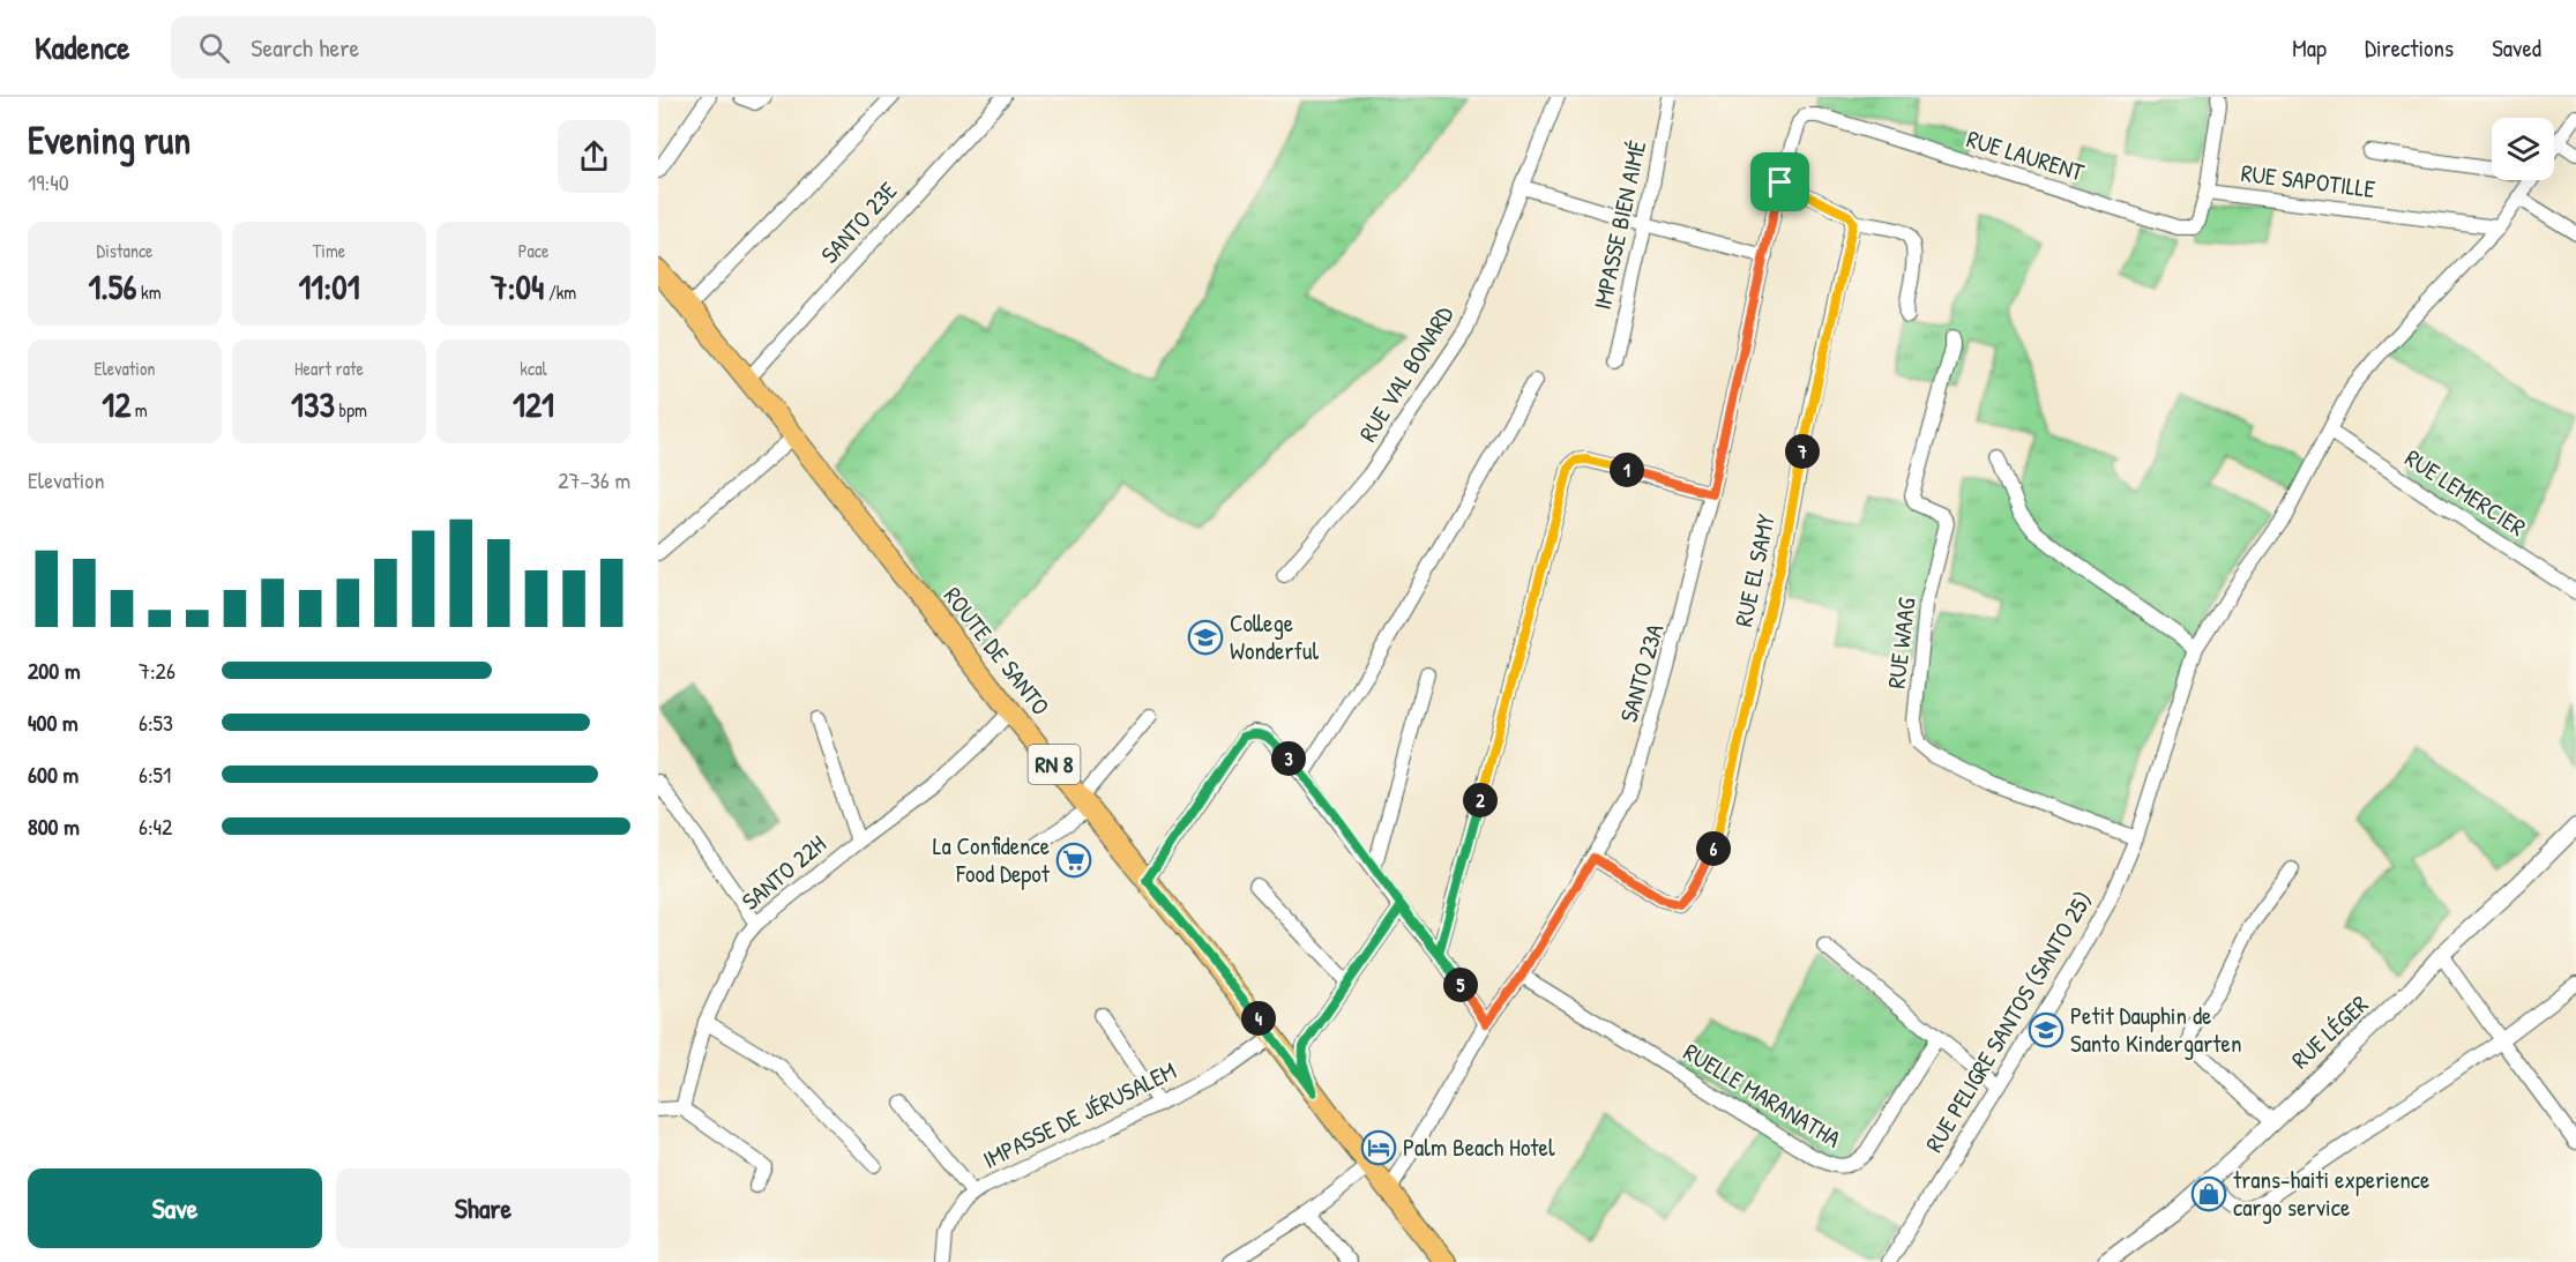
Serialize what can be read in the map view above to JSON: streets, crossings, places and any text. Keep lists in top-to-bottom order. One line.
{"streets":{"main road":["ROUTE DE SANTO","RN 8"],"street":["RUE LAURENT","RUE SAPOTILLE","SANTO 23E","IMPASSE BIEN AIMÉ","RUE VAL BONARD","RUE LEMERCIER","RUE EL SAMY","RUE WAAG","SANTO 23A","SANTO 22H","RUE PELIGRE SANTOS (SANTO 25)","RUE LÉGER","RUELLE MARANATHA","IMPASSE DE JÉRUSALEM"]},"crossings":[["RUE LAURENT","RUE SAPOTILLE"],["RUE LAURENT","SANTO 23A"],["RUE SAPOTILLE","RUE PELIGRE SANTOS (SANTO 25)"],["SANTO 23E","ROUTE DE SANTO"],["RUE LEMERCIER","RUE PELIGRE SANTOS (SANTO 25)"],["RUE EL SAMY","SANTO 23A"],["RUE WAAG","RUE PELIGRE SANTOS (SANTO 25)"],["ROUTE DE SANTO","SANTO 23A"],["ROUTE DE SANTO","SANTO 22H"],["ROUTE DE SANTO","IMPASSE DE JÉRUSALEM"],["SANTO 23A","RUELLE MARANATHA"]],"places":{"school or university":["College Wonderful","Petit Dauphin de Santo Kindergarten"],"supermarket":["La Confidence Food Depot"],"hotel":["Palm Beach Hotel"],"shop":["trans-haiti experience cargo service"]},"page":{"header":"Kadence","search":"Search here","nav":["Map","Directions","Saved"],"heading":["Evening run","19:40"],"stats":[["Distance","1.56 km"],["Time","11:01"],["Pace","7:04 /km"],["Elevation","12 m"],["Heart rate","133 bpm"],["kcal","121"]],"pins":["7","1","3","2","6","5","4"],"chart":["Elevation","27–36 m"],"list":[{"name":"200 m","note":"7:26"},{"name":"400 m","note":"6:53"},{"name":"600 m","note":"6:51"},{"name":"800 m","note":"6:42"}],"buttons":["Save","Share"]}}
